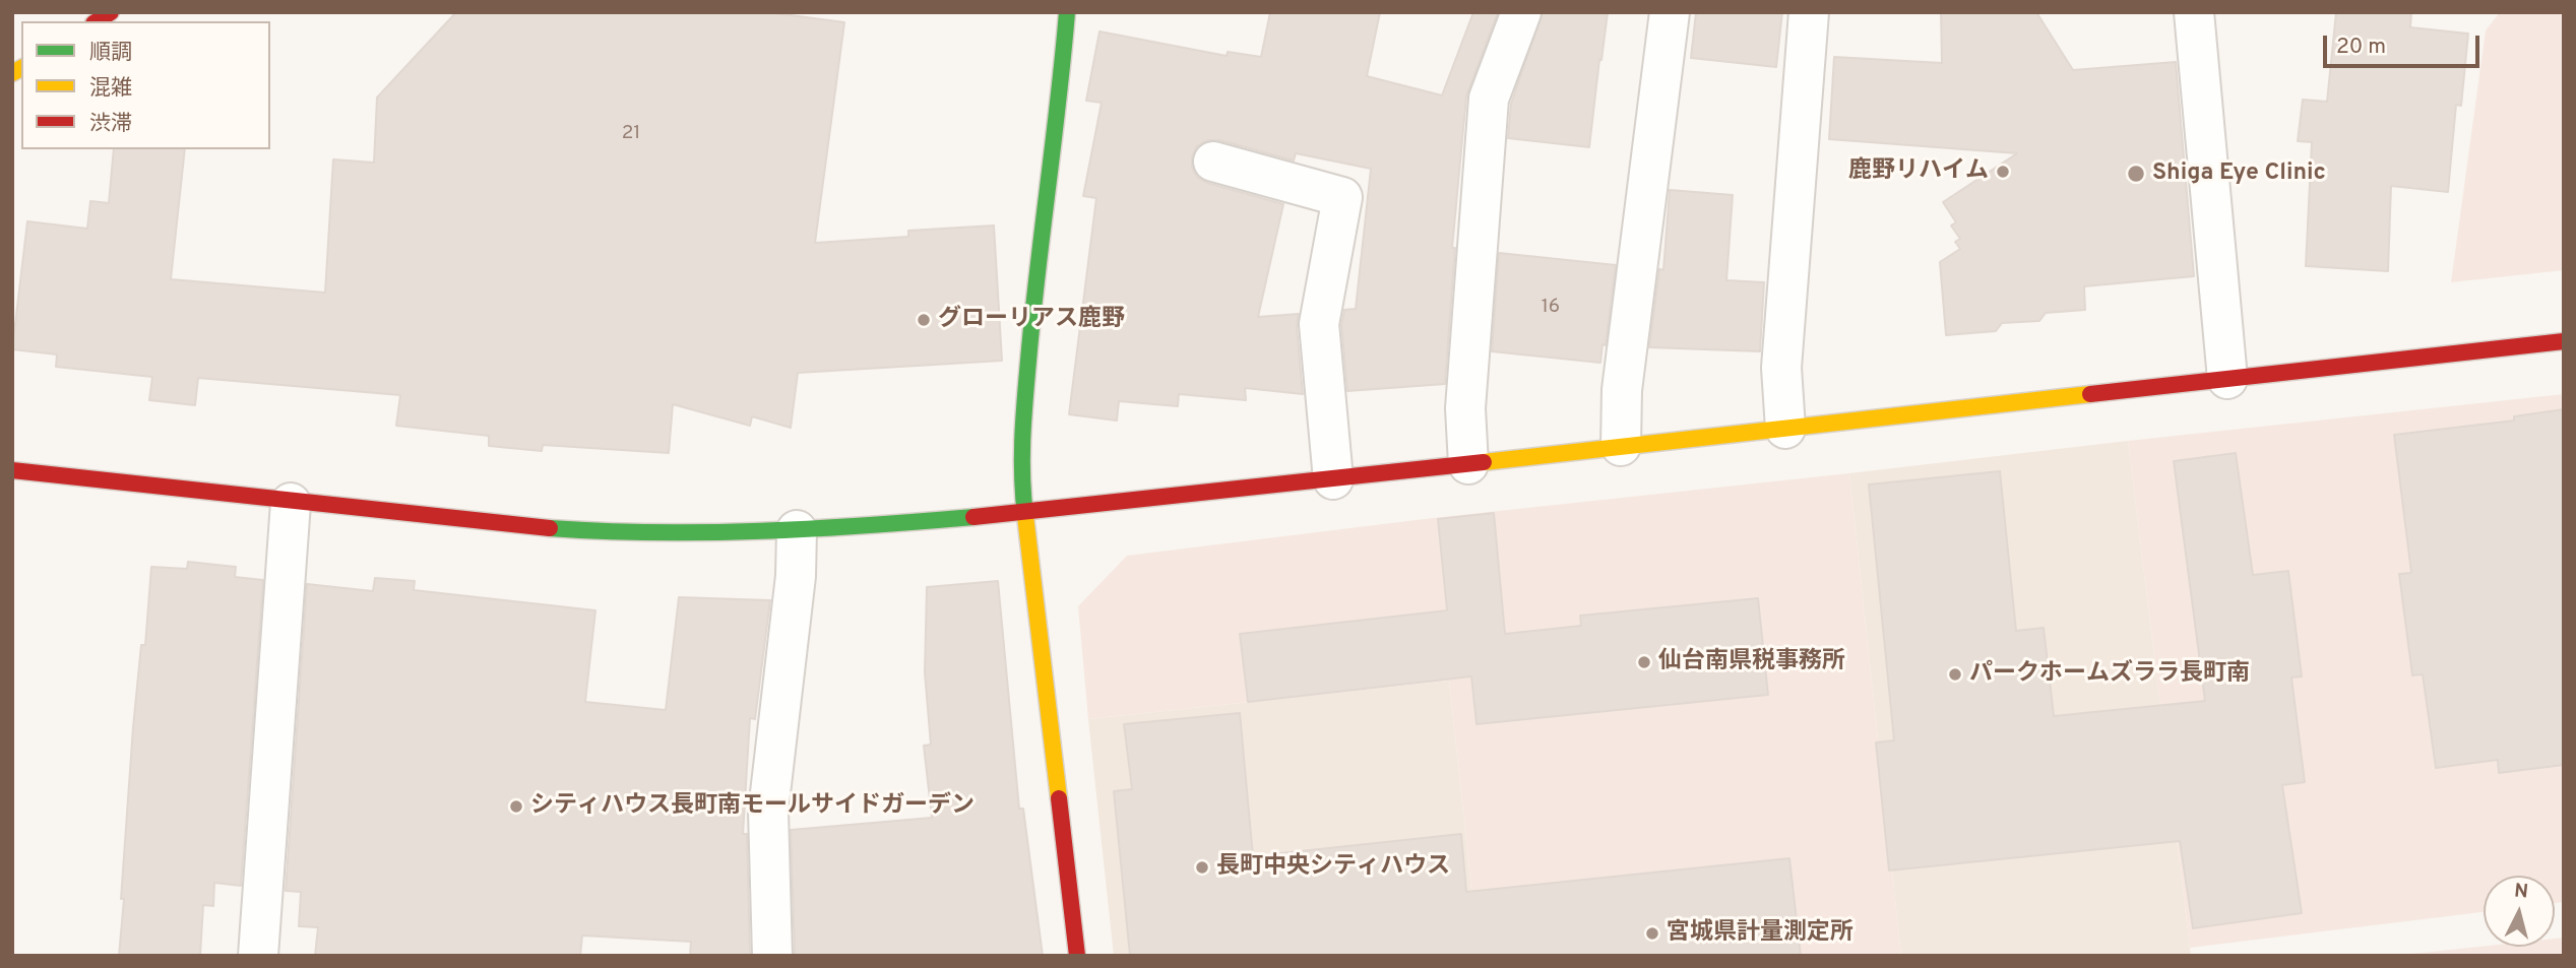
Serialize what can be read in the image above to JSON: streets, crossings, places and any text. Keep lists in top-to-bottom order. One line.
{"places":["鹿野リハイム","Shiga Eye Clinic","グローリアス鹿野","仙台南県税事務所","パークホームズララ長町南","シティハウス長町南モールサイドガーデン","長町中央シティハウス","宮城県計量測定所"],"house_numbers":["21","16"],"legend":["順調","混雑","渋滞"],"scale_bar":"20 m","north":"top"}
